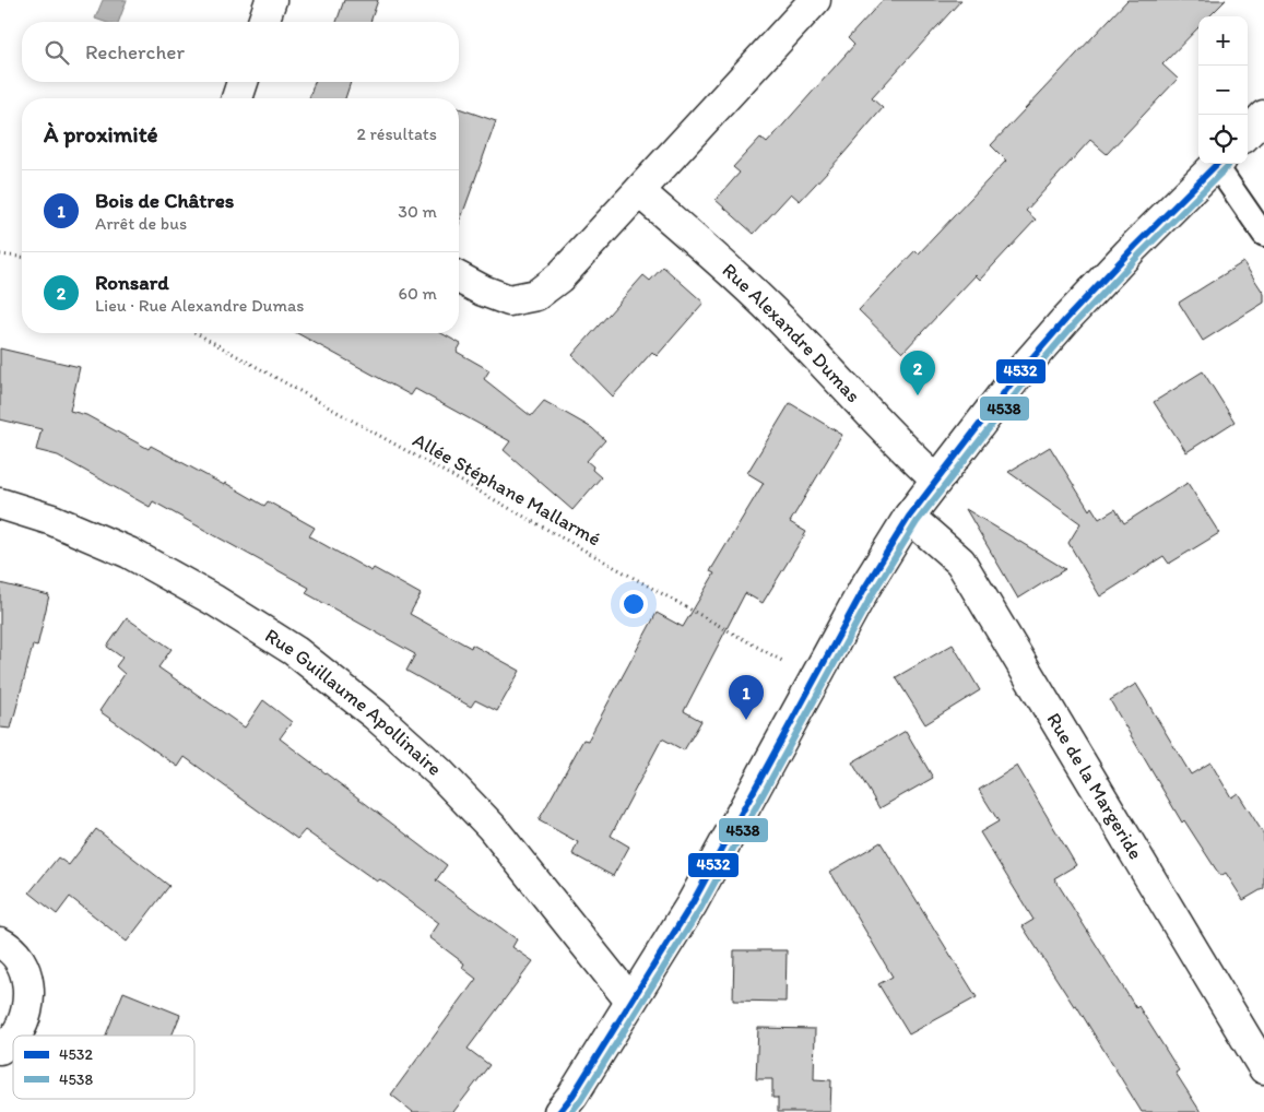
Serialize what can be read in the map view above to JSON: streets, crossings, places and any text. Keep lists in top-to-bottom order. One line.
{"streets":{"street":["Rue Alexandre Dumas","Rue Guillaume Apollinaire","Rue de la Margeride"],"path":["Allée Stéphane Mallarmé"]},"lines":["transit line 4532","transit line 4538"],"legend":["4532","4538"],"page":{"map_buttons":["+","−"],"search":"Rechercher","heading":["À proximité","2 résultats"],"list":[{"mark":"1","name":"Bois de Châtres","note":"Arrêt de bus","value":"30 m"},{"mark":"2","name":"Ronsard","note":"Lieu · Rue Alexandre Dumas","value":"60 m"}],"pins":["2","1"]}}
